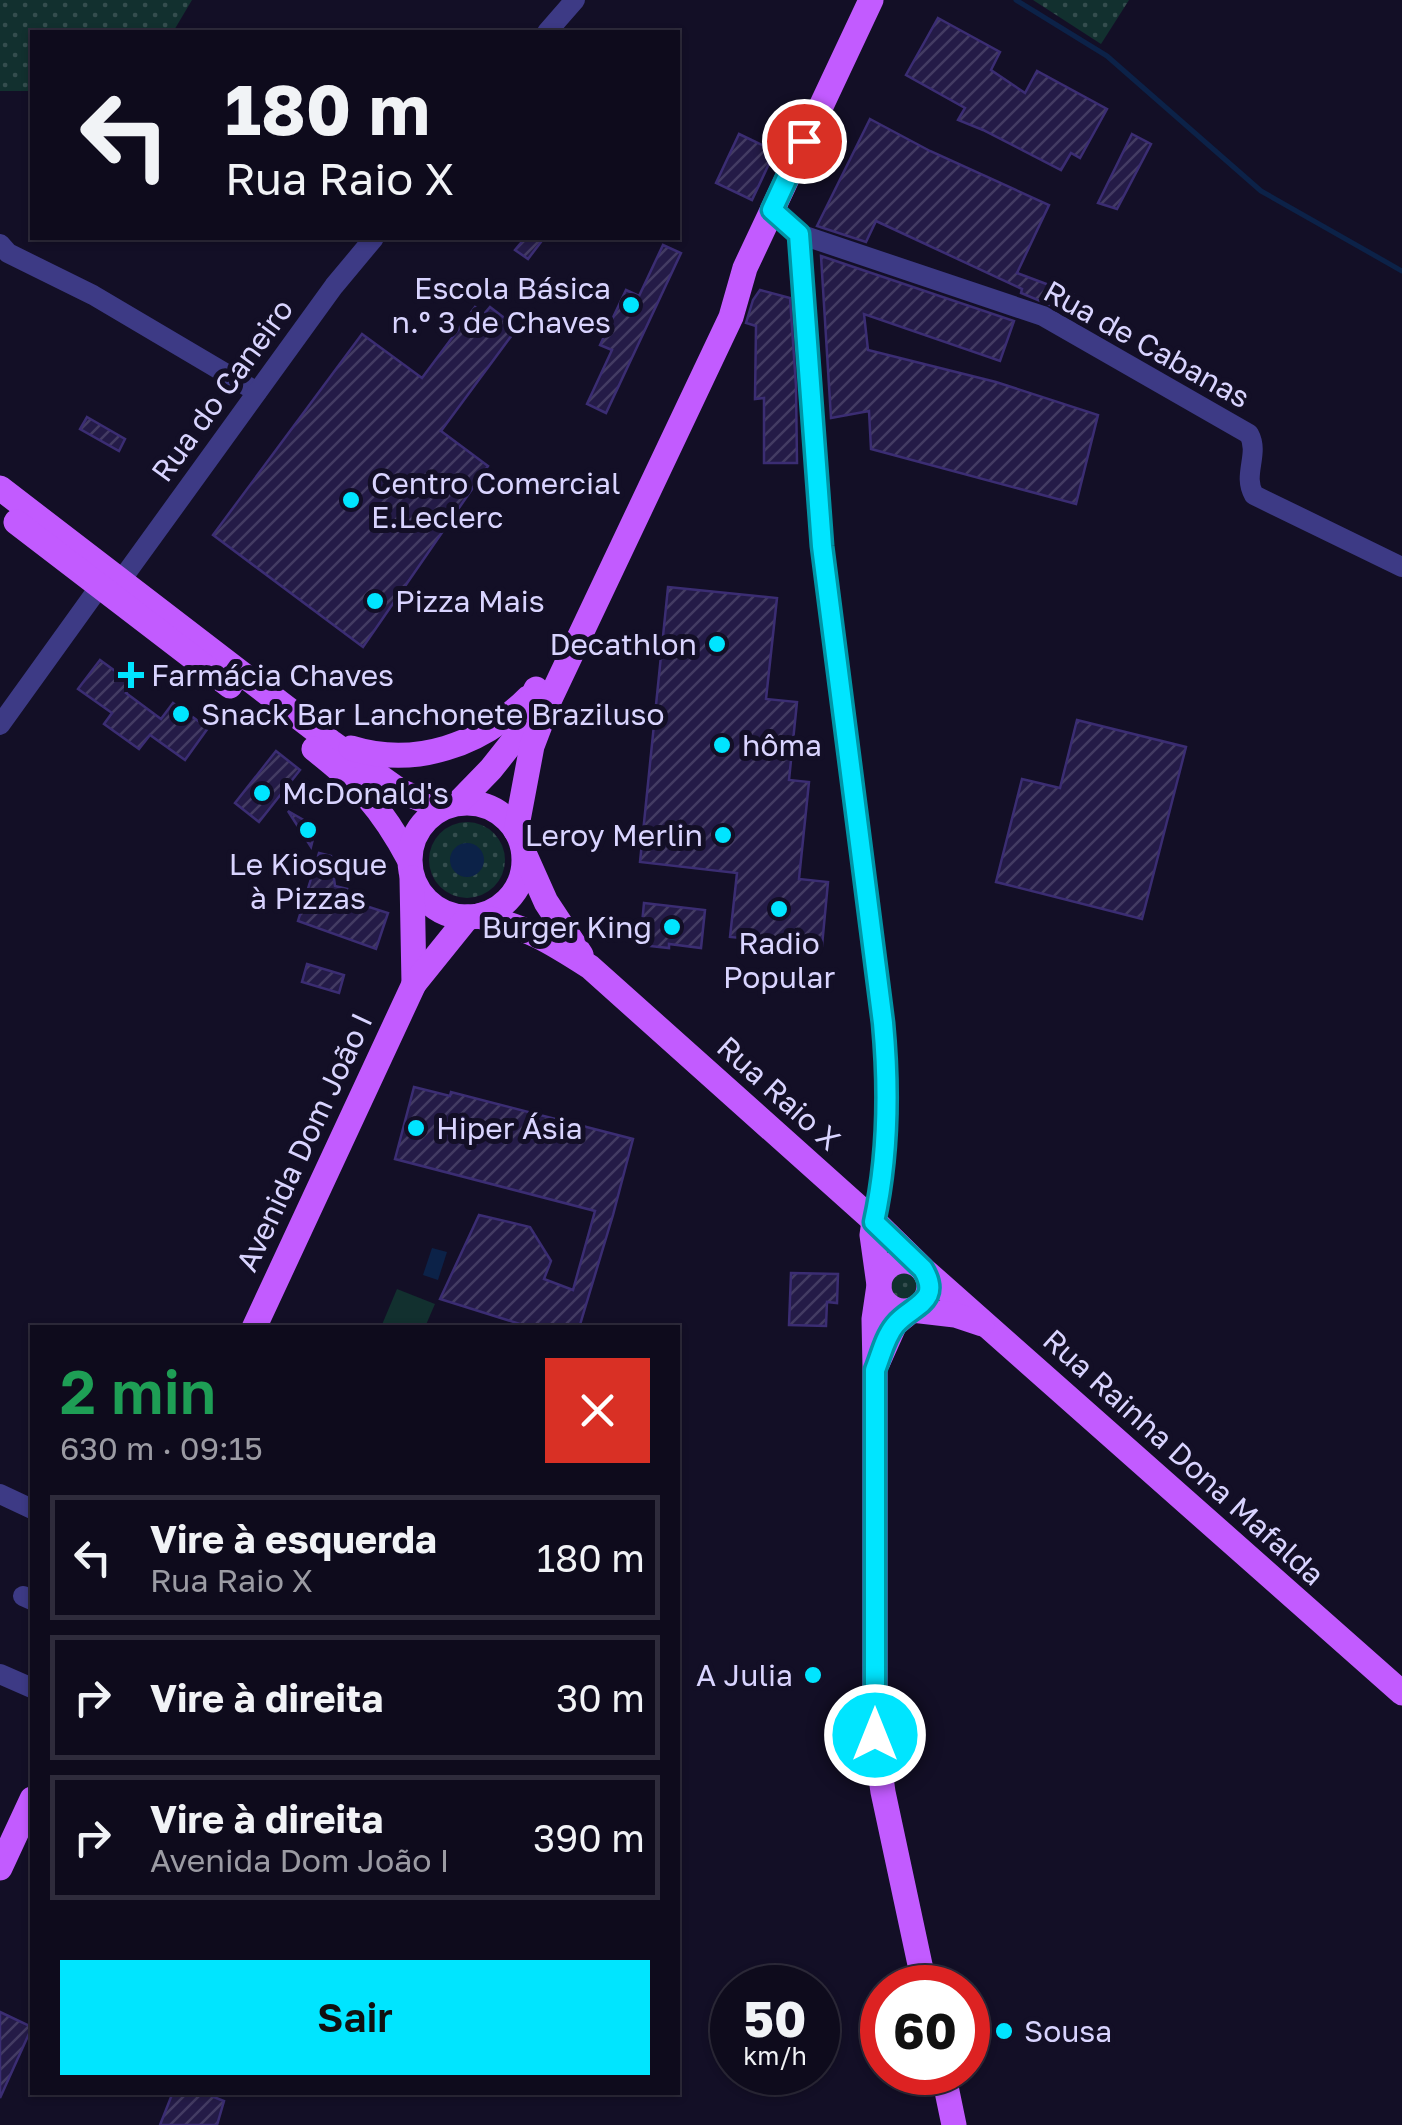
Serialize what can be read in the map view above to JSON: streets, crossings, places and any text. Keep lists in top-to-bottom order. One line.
{"streets":{"main road":["Rua Raio X","Avenida Dom João I","Rua Rainha Dona Mafalda"],"street":["Rua de Cabanas","Rua do Caneiro"]},"crossings":[["Rua Raio X","Avenida Dom João I"],["Rua Raio X","Rua Rainha Dona Mafalda"]],"places":{"other":["Escola Básica n.º 3 de Chaves","Centro Comercial E.Leclerc","Pizza Mais","Decathlon","Snack Bar Lanchonete Braziluso","hôma","McDonald's","Le Kiosque à Pizzas","Leroy Merlin","Radio Popular","Burger King","Hiper Ásia","A Julia","Sousa"],"health":["Farmácia Chaves"]},"page":{"turn":["180 m","Rua Raio X"],"heading":["2 min","630 m · 09:15"],"list":[{"name":"Vire à esquerda","note":"Rua Raio X","value":"180 m"},{"name":"Vire à direita","value":"30 m"},{"name":"Vire à direita","note":"Avenida Dom João I","value":"390 m"}],"buttons":"Sair","speed":"50 km/h","limit":"60"}}
